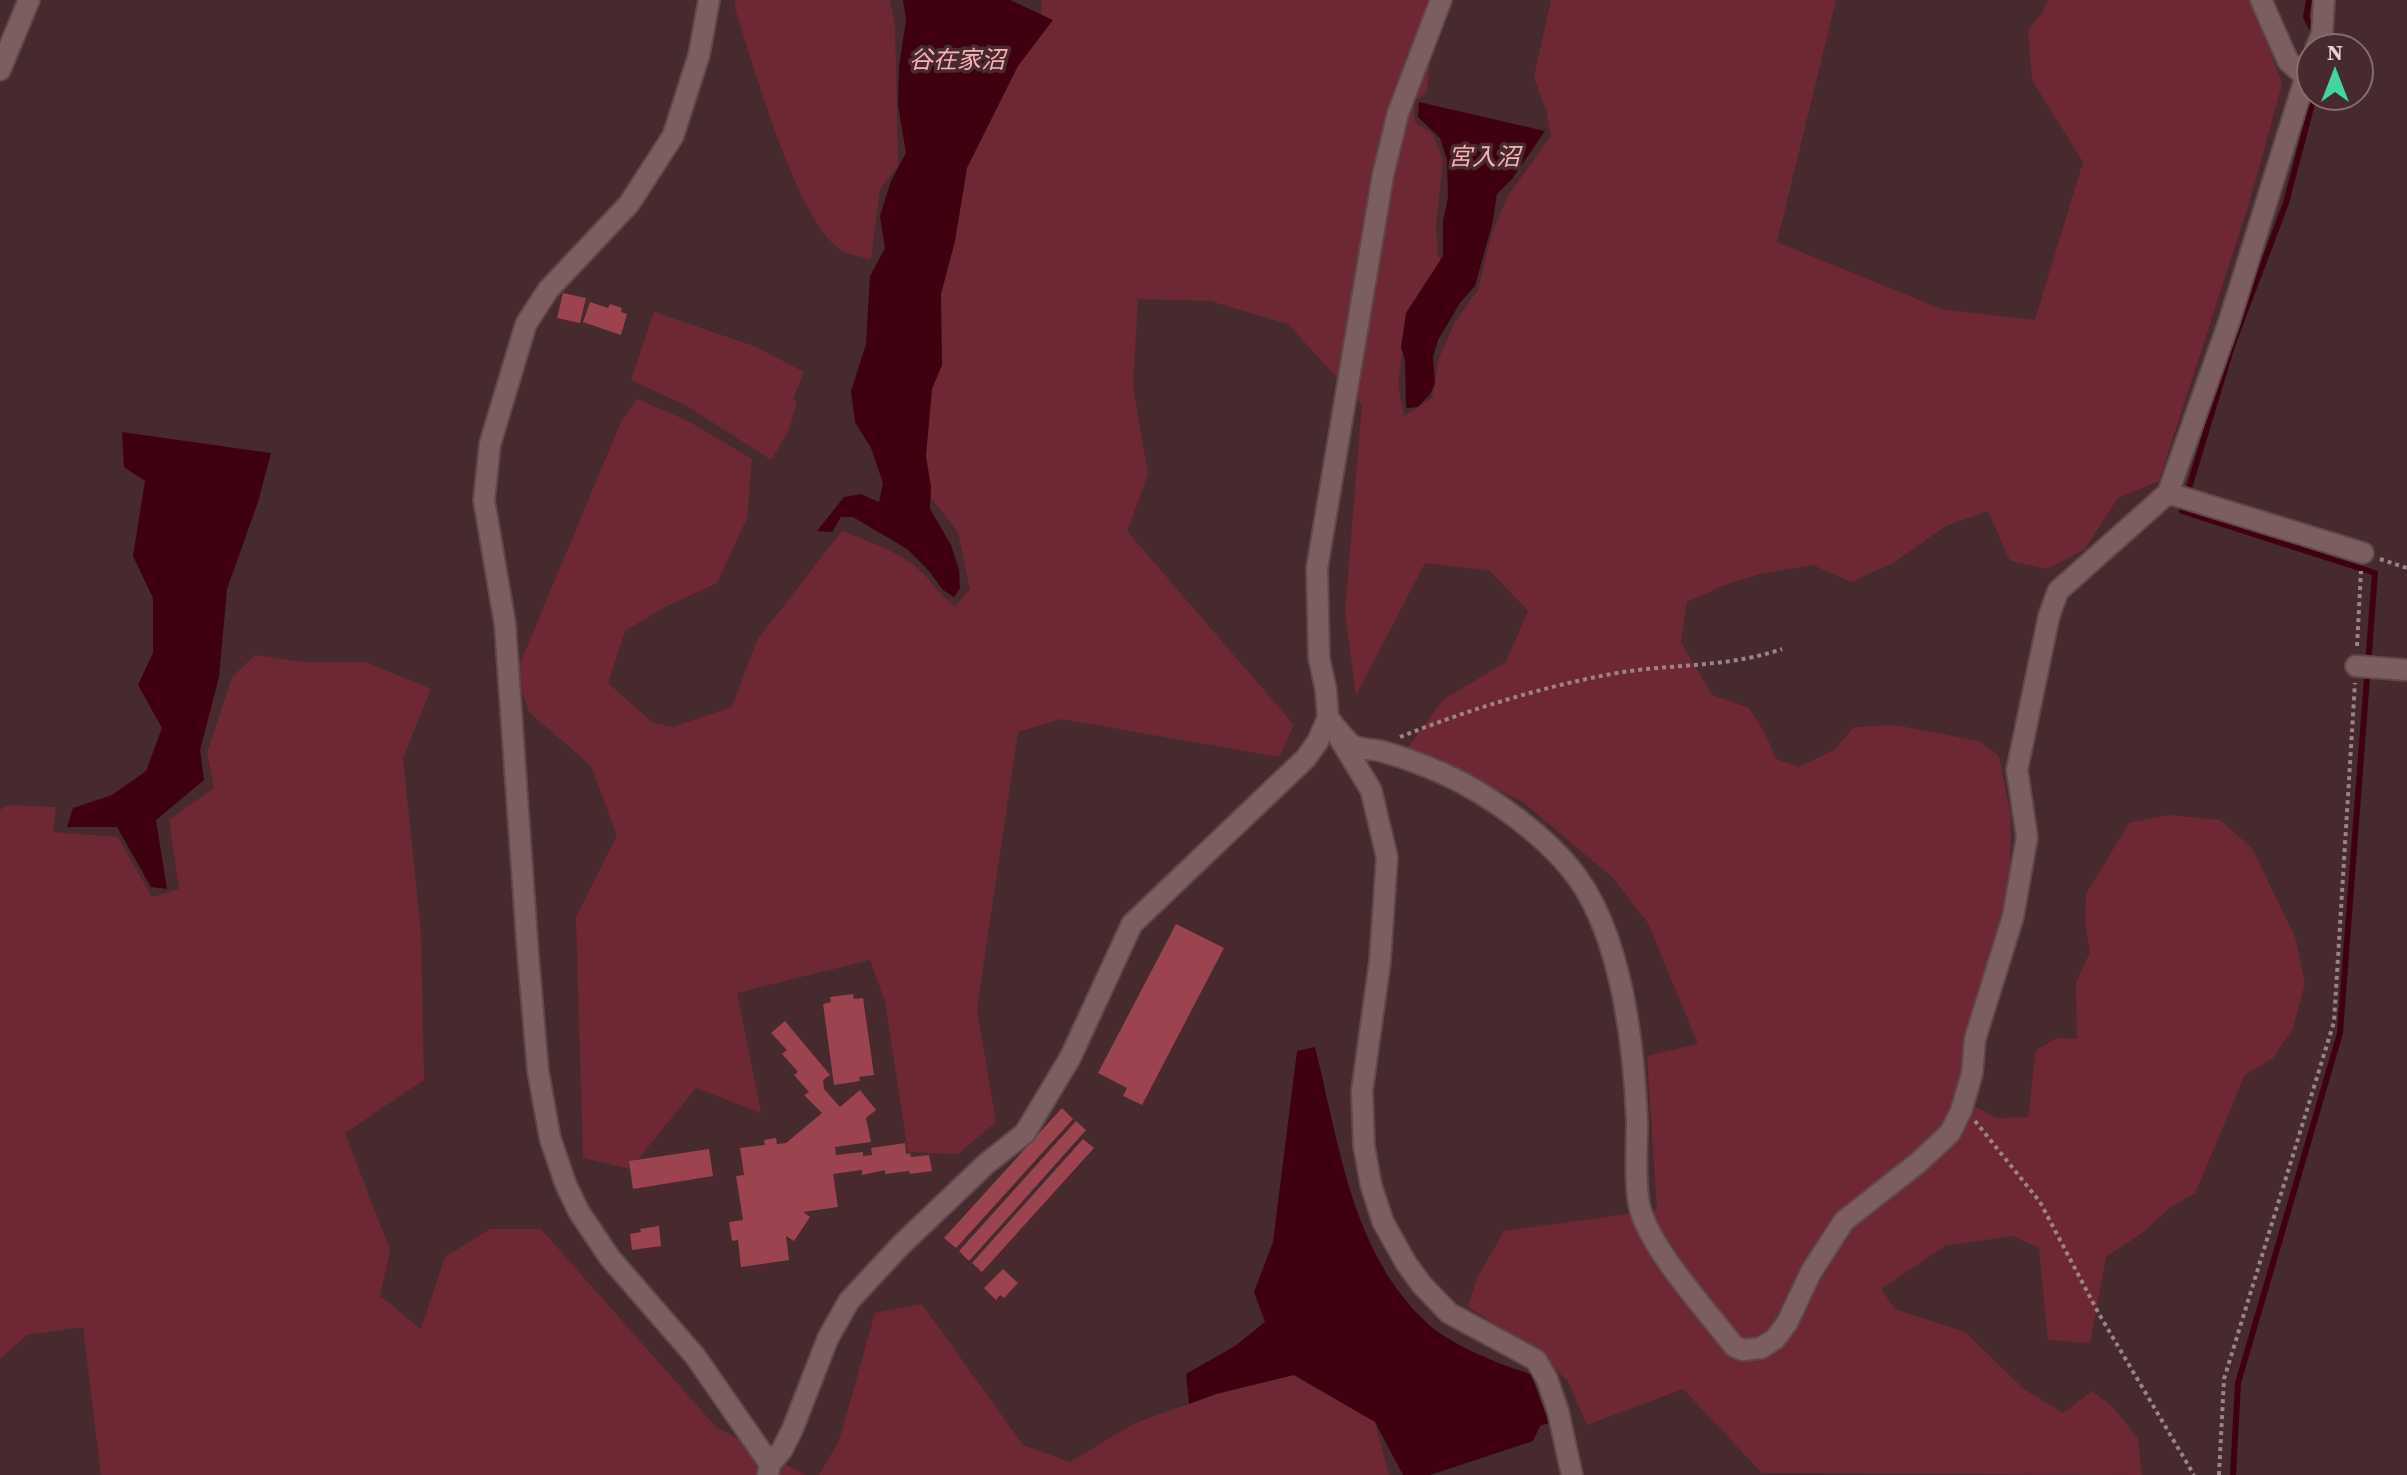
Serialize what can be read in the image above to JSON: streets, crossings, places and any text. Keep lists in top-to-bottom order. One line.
{"water":["谷在家沼","宮入沼"],"north":"top"}
